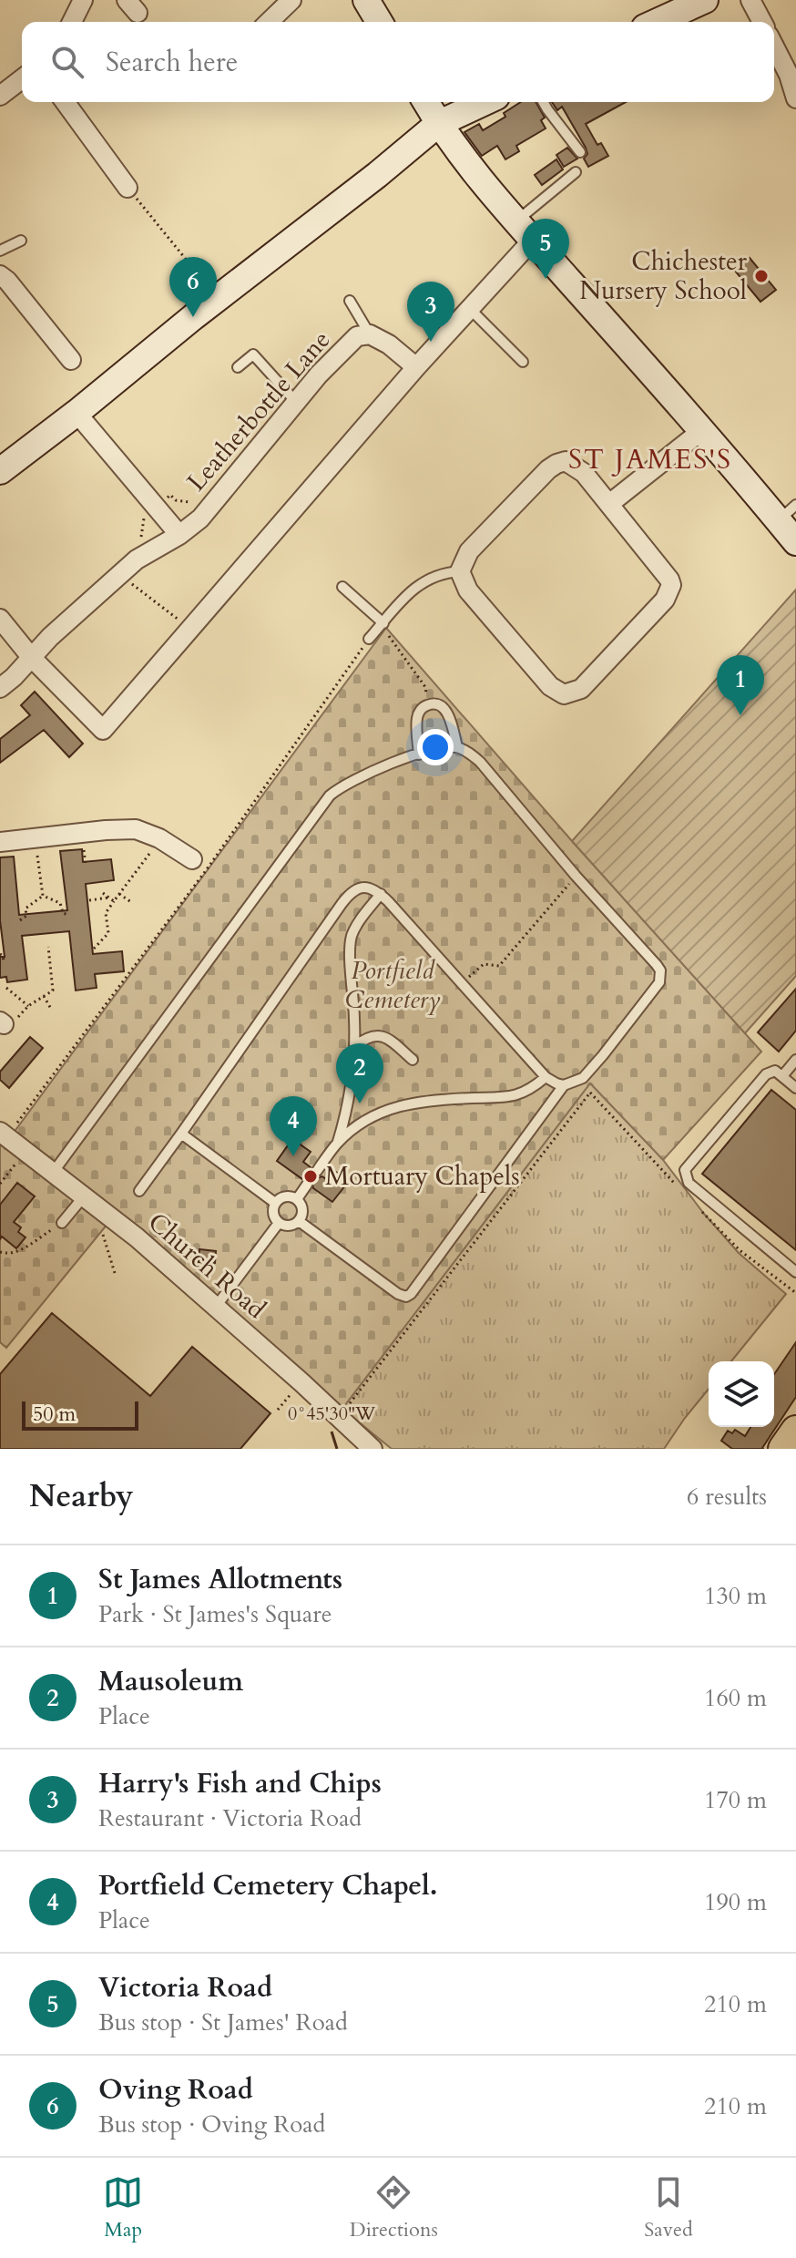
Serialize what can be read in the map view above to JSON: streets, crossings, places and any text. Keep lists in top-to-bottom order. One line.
{"streets":{"street":["Leatherbottle Lane","Church Road"]},"districts":["ST JAMES'S"],"parks":["Portfield Cemetery"],"places":["Chichester Nursery School","Mortuary Chapels"],"scale_bar":"50 m","page":{"search":"Search here","pins":["5","6","3","1","2","4"],"scale":"50 m","heading":["Nearby","6 results"],"list":[{"mark":"1","name":"St James Allotments","note":"Park · St James's Square","value":"130 m"},{"mark":"2","name":"Mausoleum","note":"Place","value":"160 m"},{"mark":"3","name":"Harry's Fish and Chips","note":"Restaurant · Victoria Road","value":"170 m"},{"mark":"4","name":"Portfield Cemetery Chapel.","note":"Place","value":"190 m"},{"mark":"5","name":"Victoria Road","note":"Bus stop · St James' Road","value":"210 m"},{"mark":"6","name":"Oving Road","note":"Bus stop · Oving Road","value":"210 m"}],"nav":["Map","Directions","Saved"]},"coordinates":["0°45'30\"W"]}
